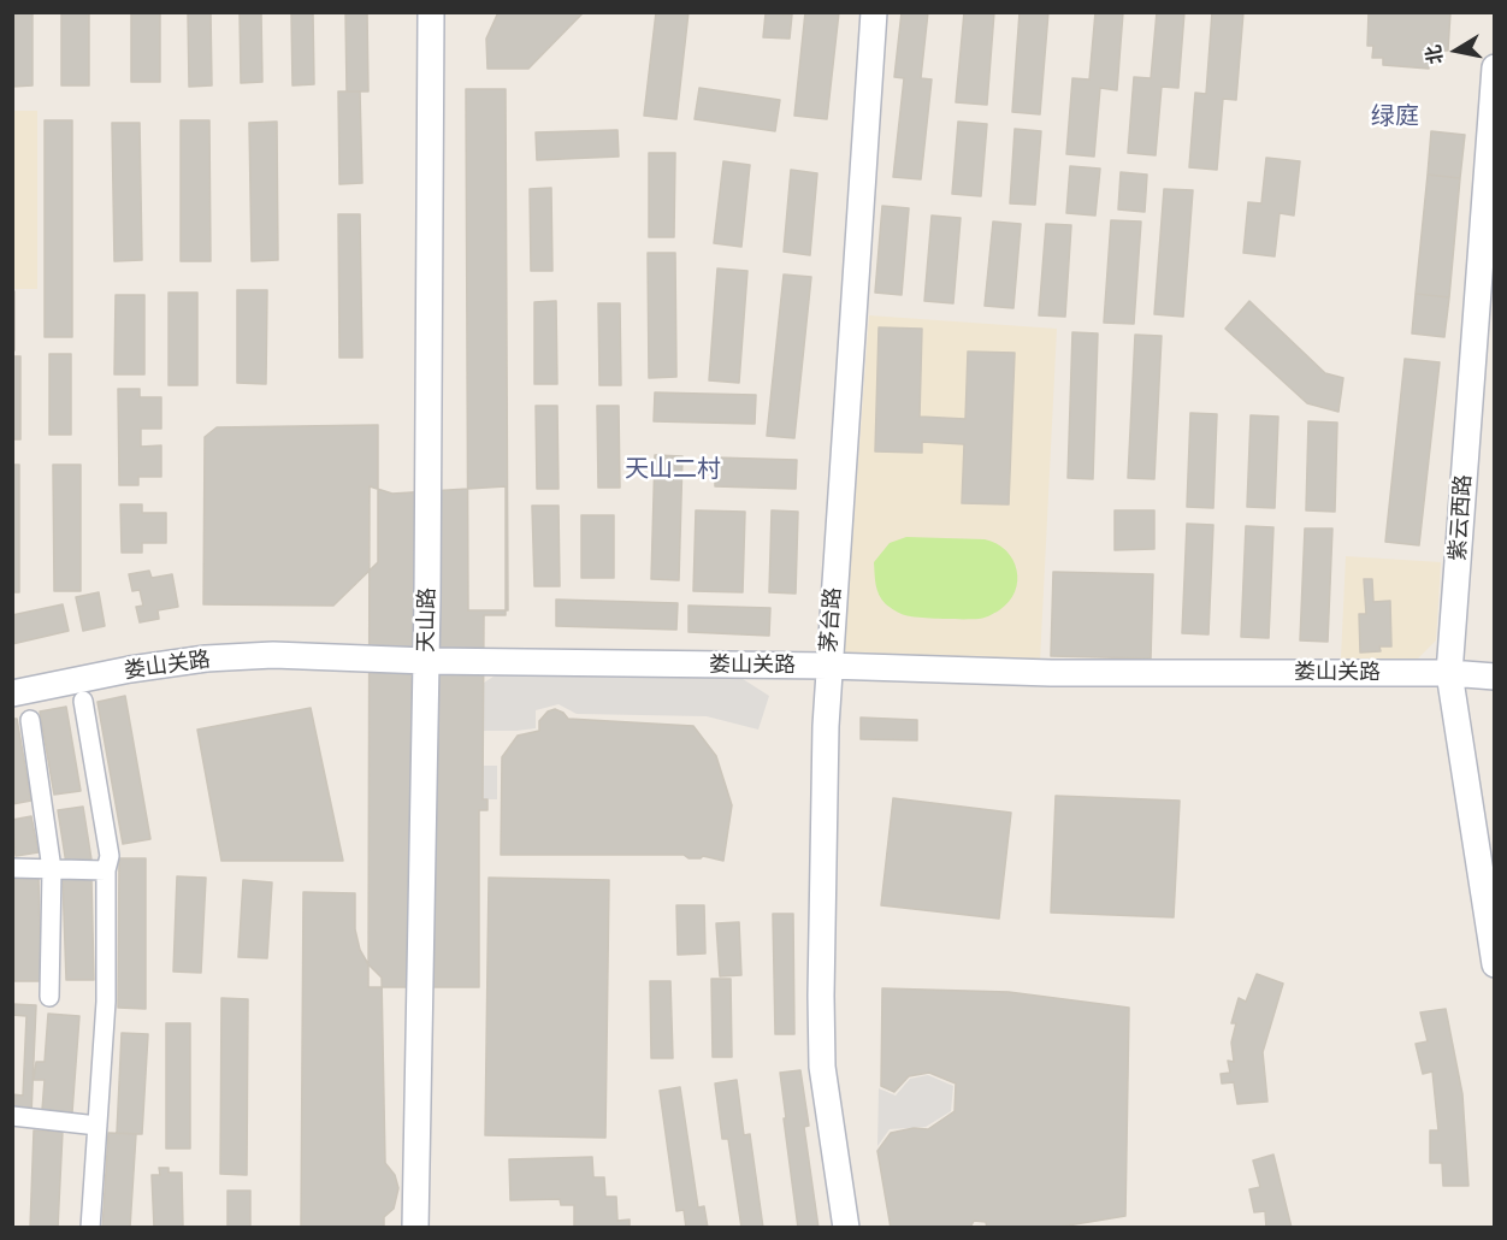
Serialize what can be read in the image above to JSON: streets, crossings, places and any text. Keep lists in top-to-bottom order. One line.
{"streets":{"street":["紫云西路","天山路","茅台路","娄山关路"]},"crossings":[["紫云西路","娄山关路"],["天山路","娄山关路"],["茅台路","娄山关路"]],"districts":["绿庭","天山二村"],"north":"left"}
